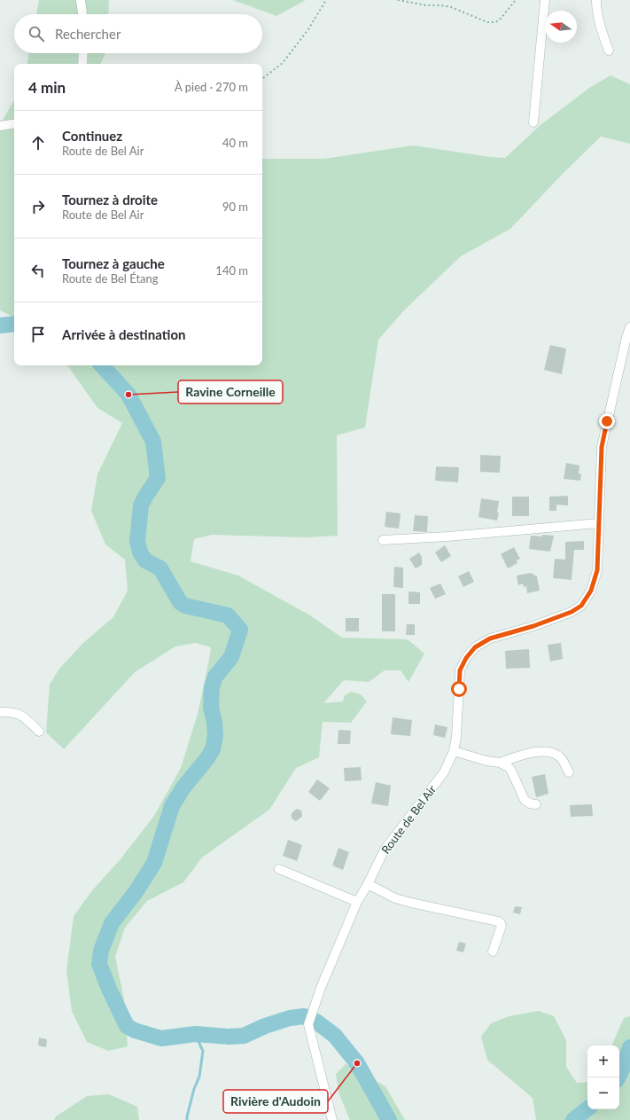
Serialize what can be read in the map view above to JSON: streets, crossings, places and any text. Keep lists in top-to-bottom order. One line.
{"streets":{"street":["Route de Bel Air"]},"places":["Ravine Corneille","Rivière d'Audoin"],"north":"left","page":{"search":"Rechercher","heading":["4 min","À pied · 270 m"],"list":[["Continuez","Route de Bel Air","40 m"],["Tournez à droite","Route de Bel Air","90 m"],["Tournez à gauche","Route de Bel Étang","140 m"],"Arrivée à destination"],"map_buttons":["+","−"]}}
